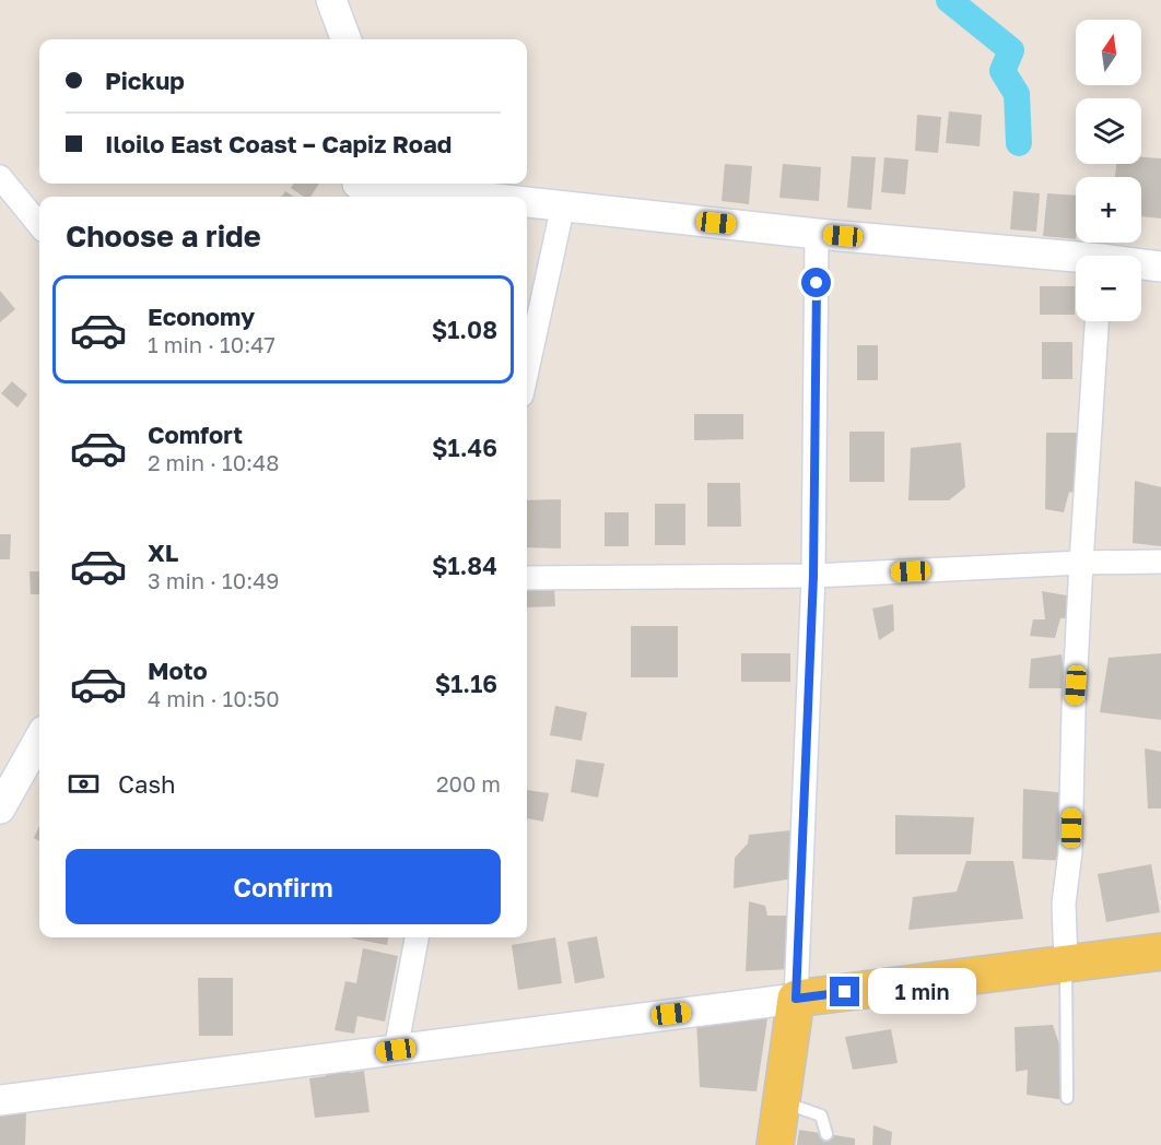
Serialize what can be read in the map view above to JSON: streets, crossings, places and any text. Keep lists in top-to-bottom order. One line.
{"north":"top","page":{"map_buttons":["+","−"],"banner":["Pickup","Iloilo East Coast – Capiz Road"],"heading":"Choose a ride","list":[{"name":"Economy","note":"1 min · 10:47","value":"$1.08"},{"name":"Comfort","note":"2 min · 10:48","value":"$1.46"},{"name":"XL","note":"3 min · 10:49","value":"$1.84"},{"name":"Moto","note":"4 min · 10:50","value":"$1.16"}],"pay":["Cash","200 m"],"buttons":"Confirm","bubble":"1 min"}}
